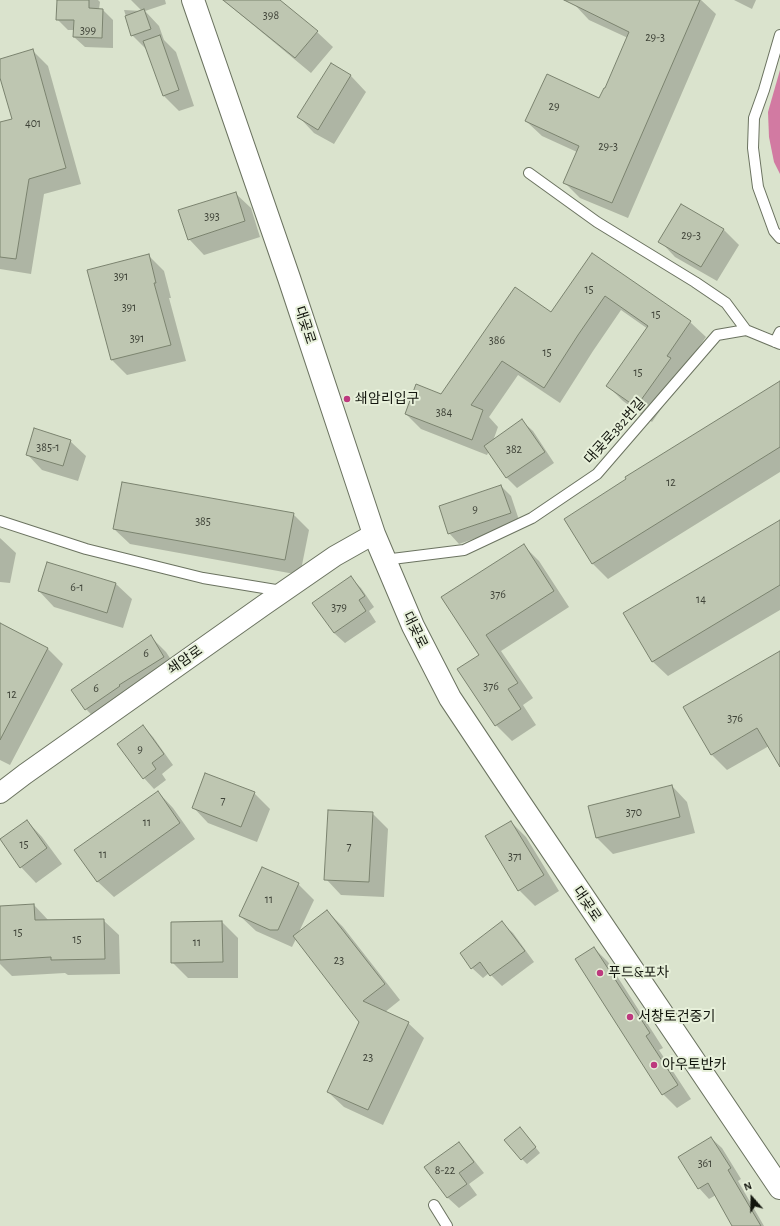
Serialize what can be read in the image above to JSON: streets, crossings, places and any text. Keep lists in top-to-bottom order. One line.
{"streets":{"street":["대곶로","쇄암로"],"lane":["대곶로382번길"]},"crossings":[["대곶로","대곶로382번길"],["대곶로","쇄암로"]],"places":["쇄암리입구","푸드&포차","서창토건중기","아우토반카"],"house_numbers":["398","399","29-3","29","401","29-3","393","29-3","391","15","391","15","391","386","15","15","384","385-1","382","12","9","385","6-1","376","14","379","6","376","6","12","376","9","7","370","11","15","7","11","371","11","15","15","11","23","23","361","8-22"],"north":"top"}
